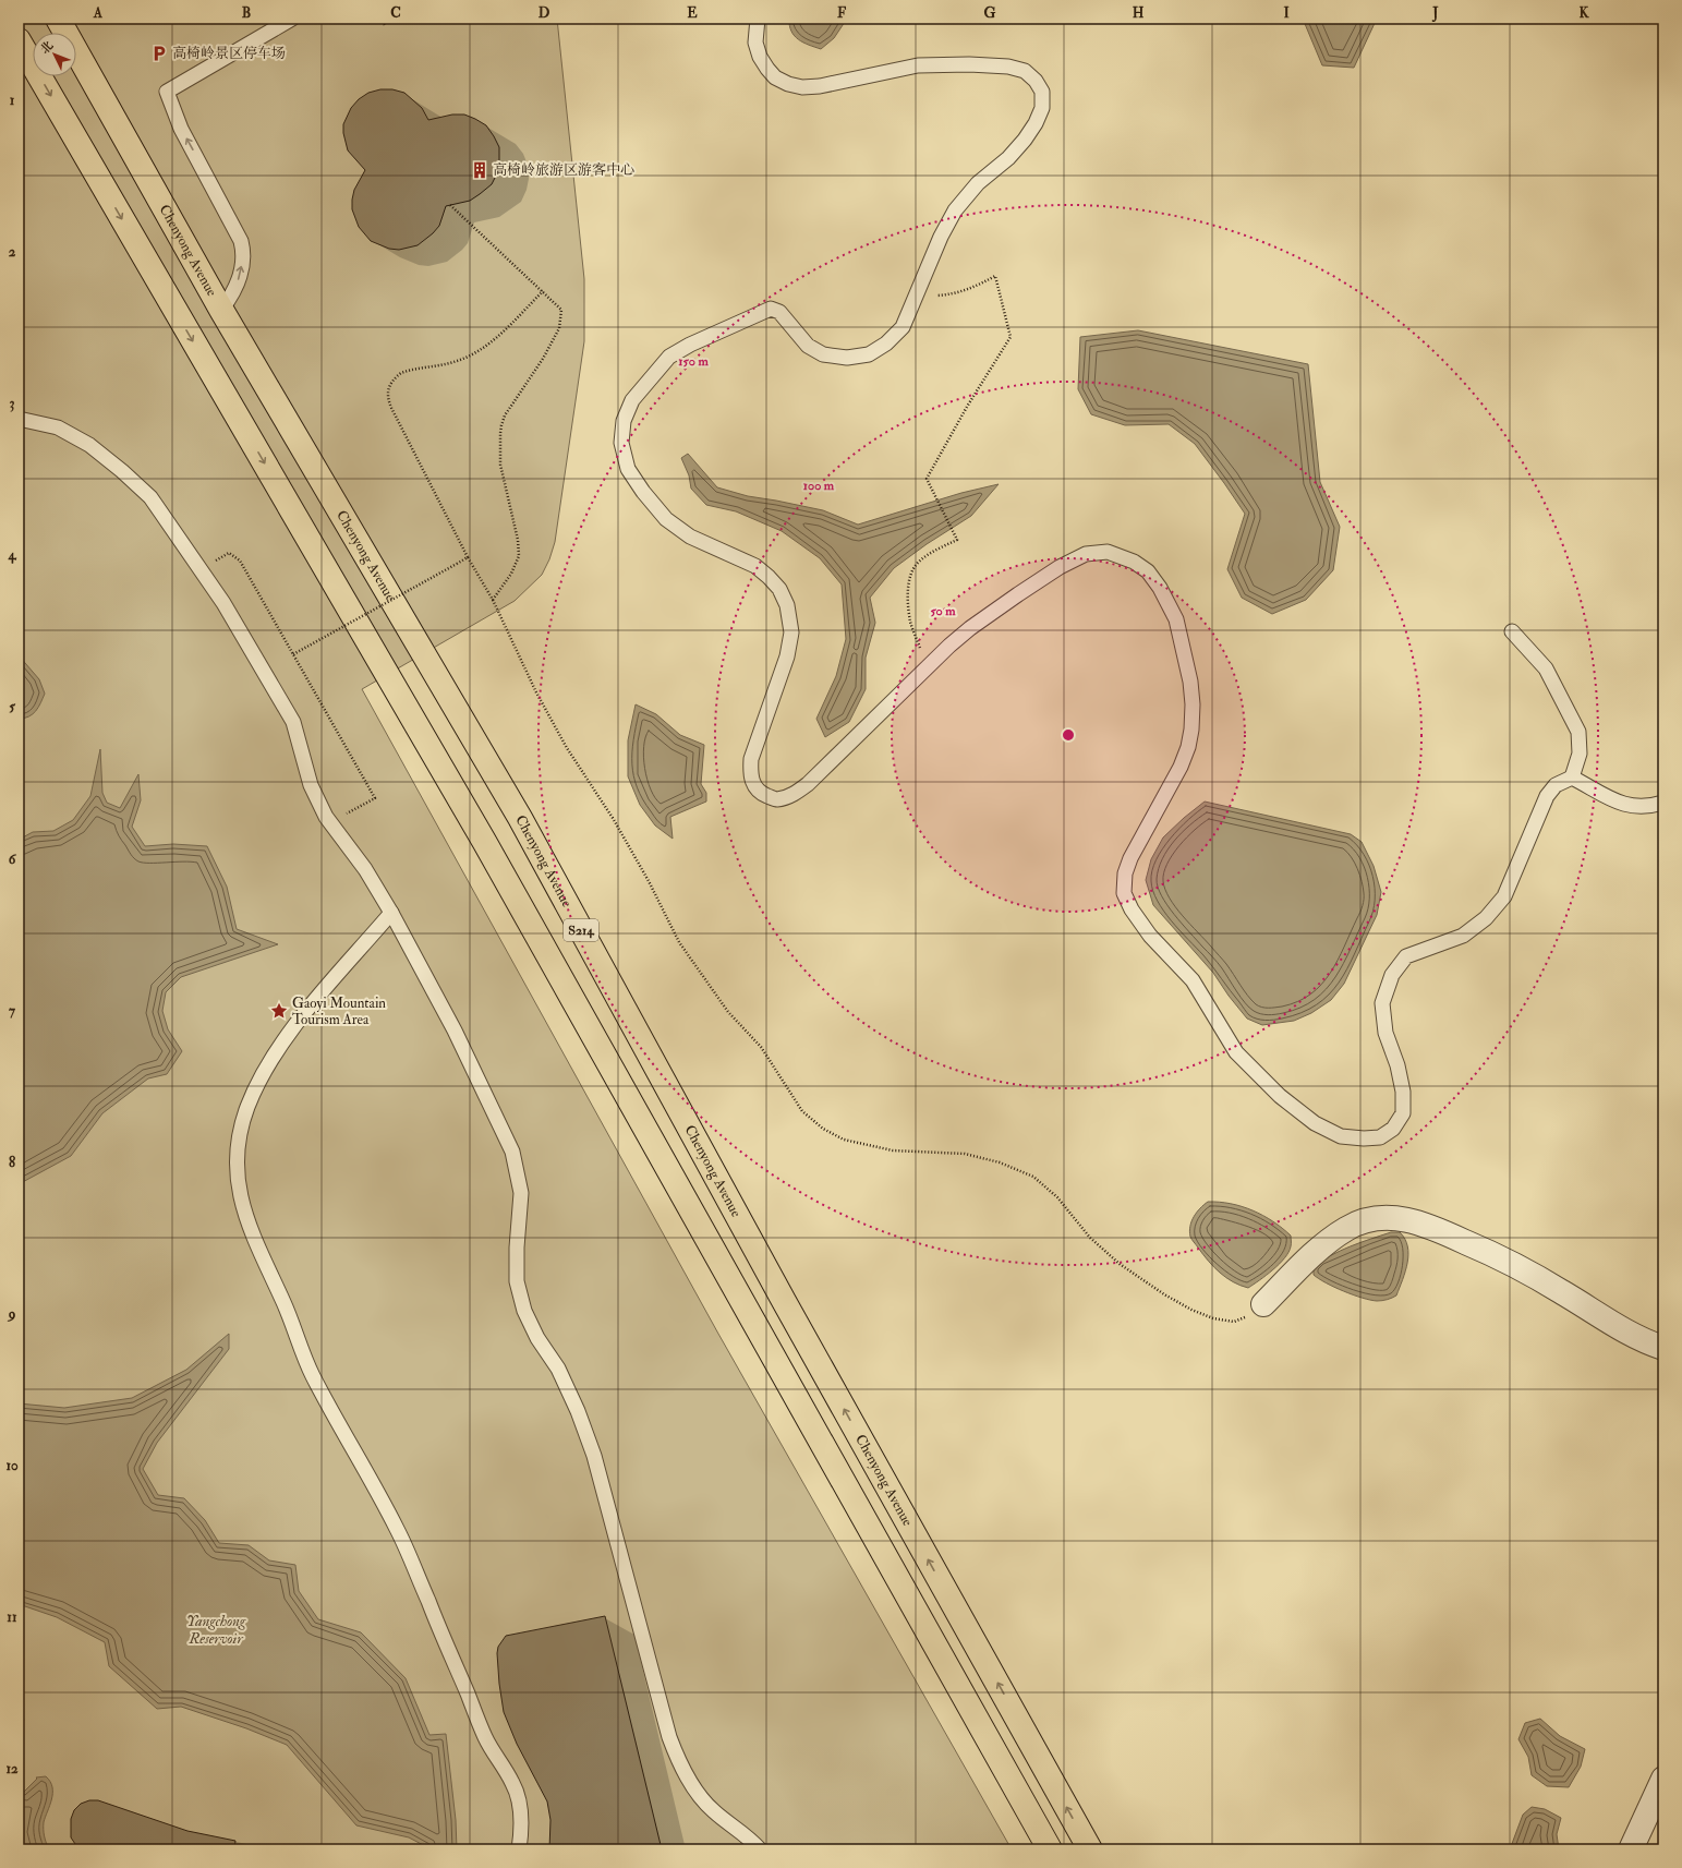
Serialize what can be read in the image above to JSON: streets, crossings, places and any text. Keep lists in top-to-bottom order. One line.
{"streets":{"highway":["Chenyong Avenue","S214"]},"water":["Yangchong Reservoir"],"places":{"parking":["高椅岭景区停车场"],"building":["高椅岭旅游区游客中心"],"place":["Gaoyi Mountain Tourism Area"]},"north":"top left","grid":{"columns":["A","B","C","D","E","F","G","H","I","J","K"],"rows":["1","2","3","4","5","6","7","8","9","10","11","12"]},"rings":["150 m","100 m","50 m"]}
